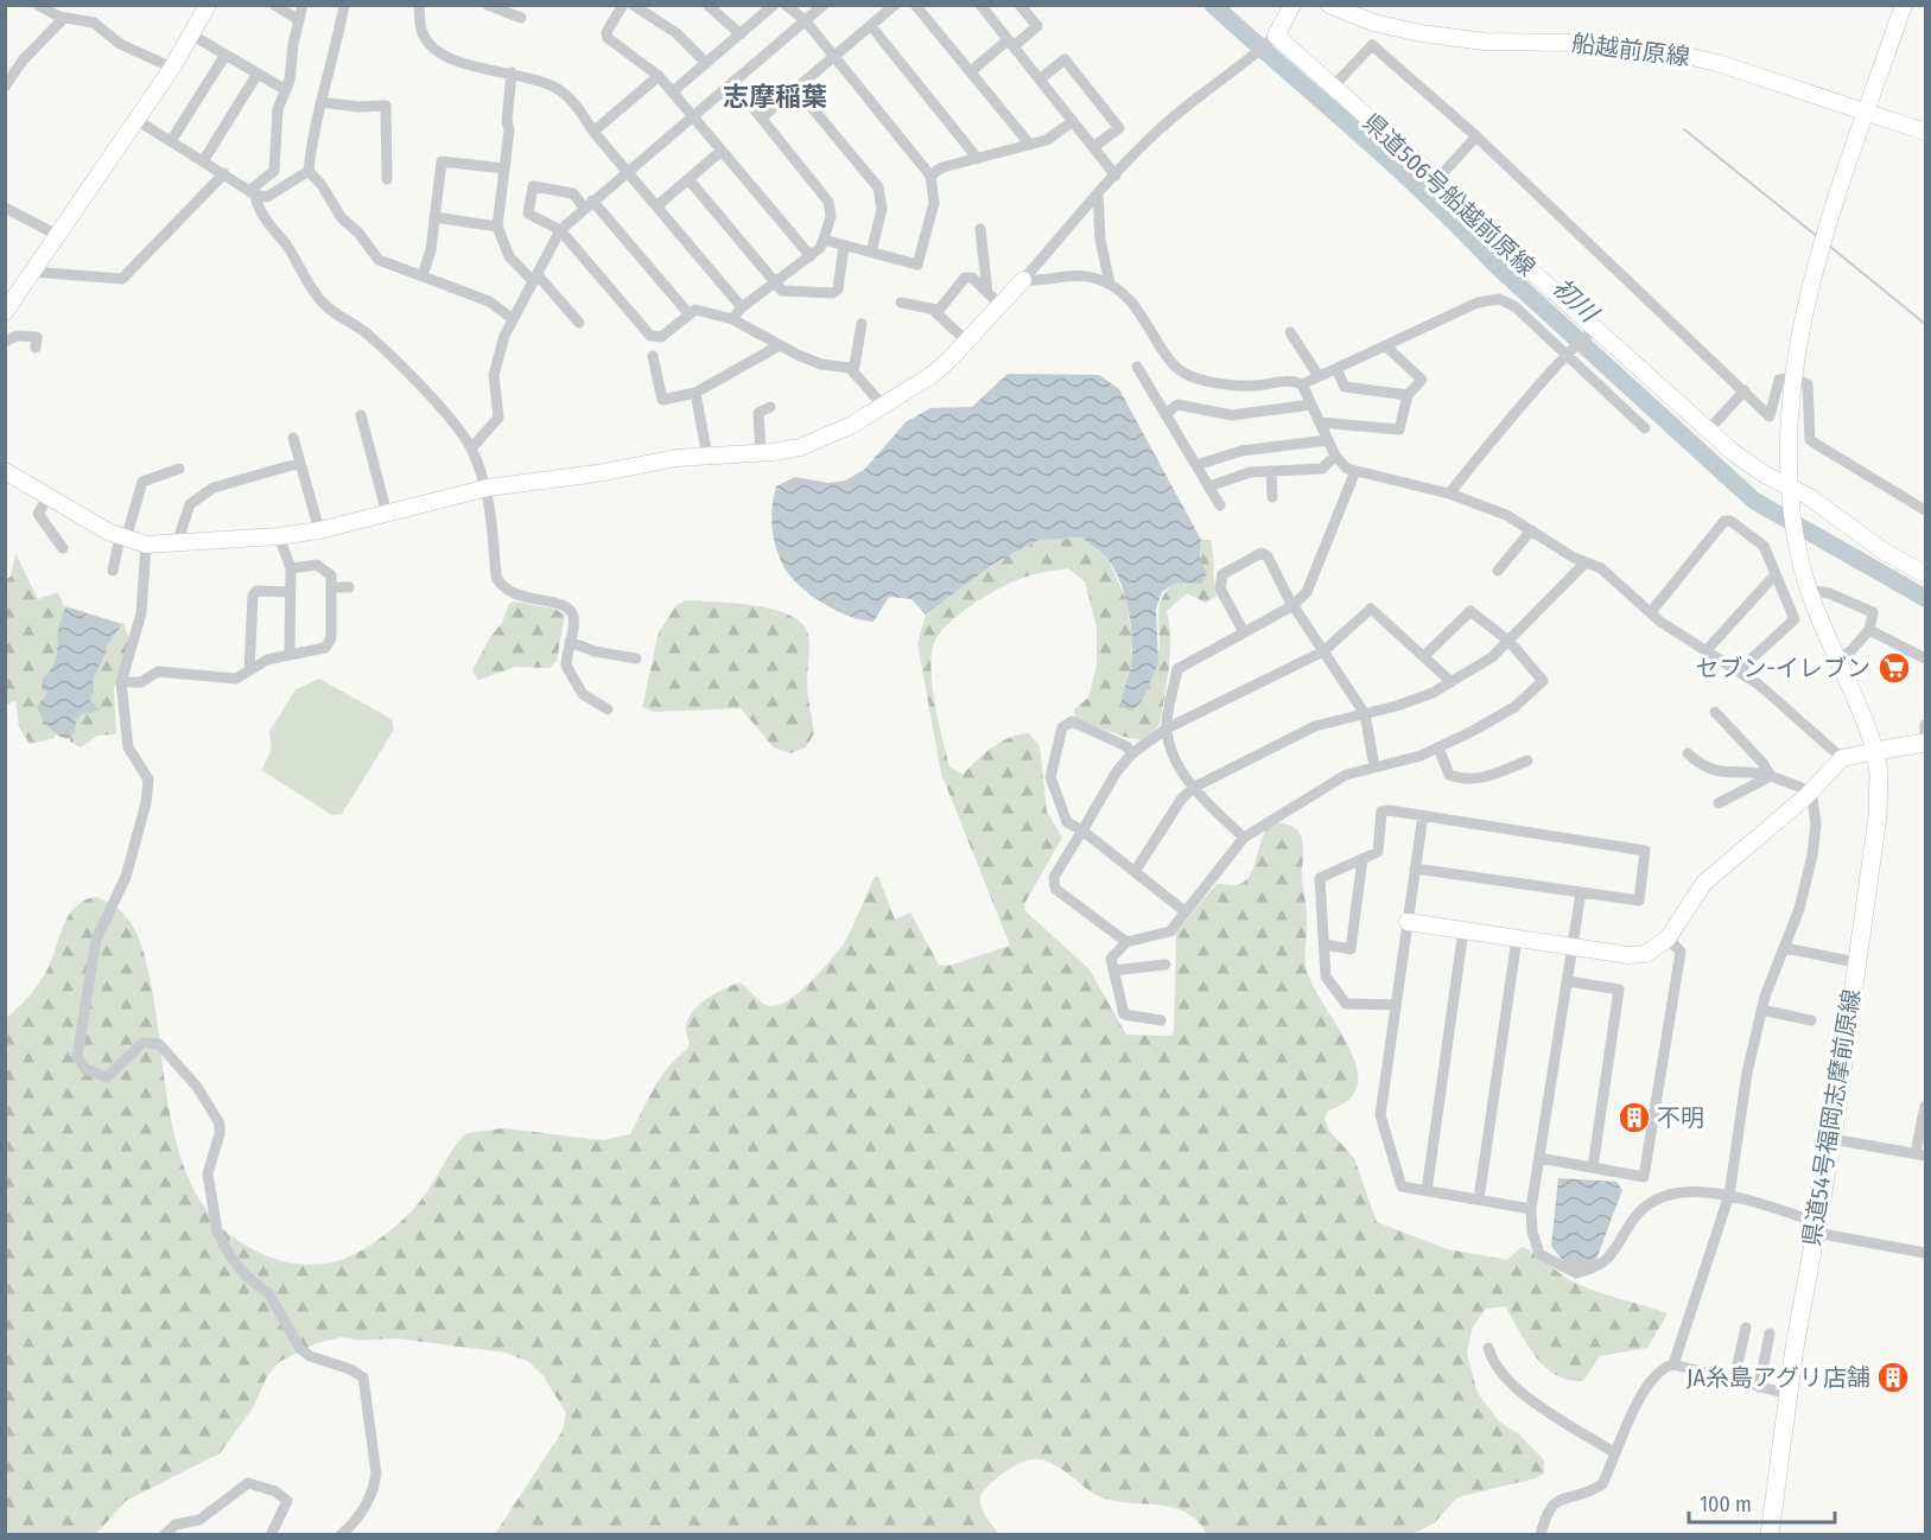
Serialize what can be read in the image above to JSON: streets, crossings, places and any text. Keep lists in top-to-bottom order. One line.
{"streets":{"main road":["県道54号福岡志摩前原線"],"street":["船越前原線","県道506号船越前原線"]},"districts":["志摩稲葉"],"water":["初川"],"places":{"supermarket":["セブン-イレブン"],"building":["不明","JA糸島アグリ店舗"]},"scale_bar":"100 m"}
